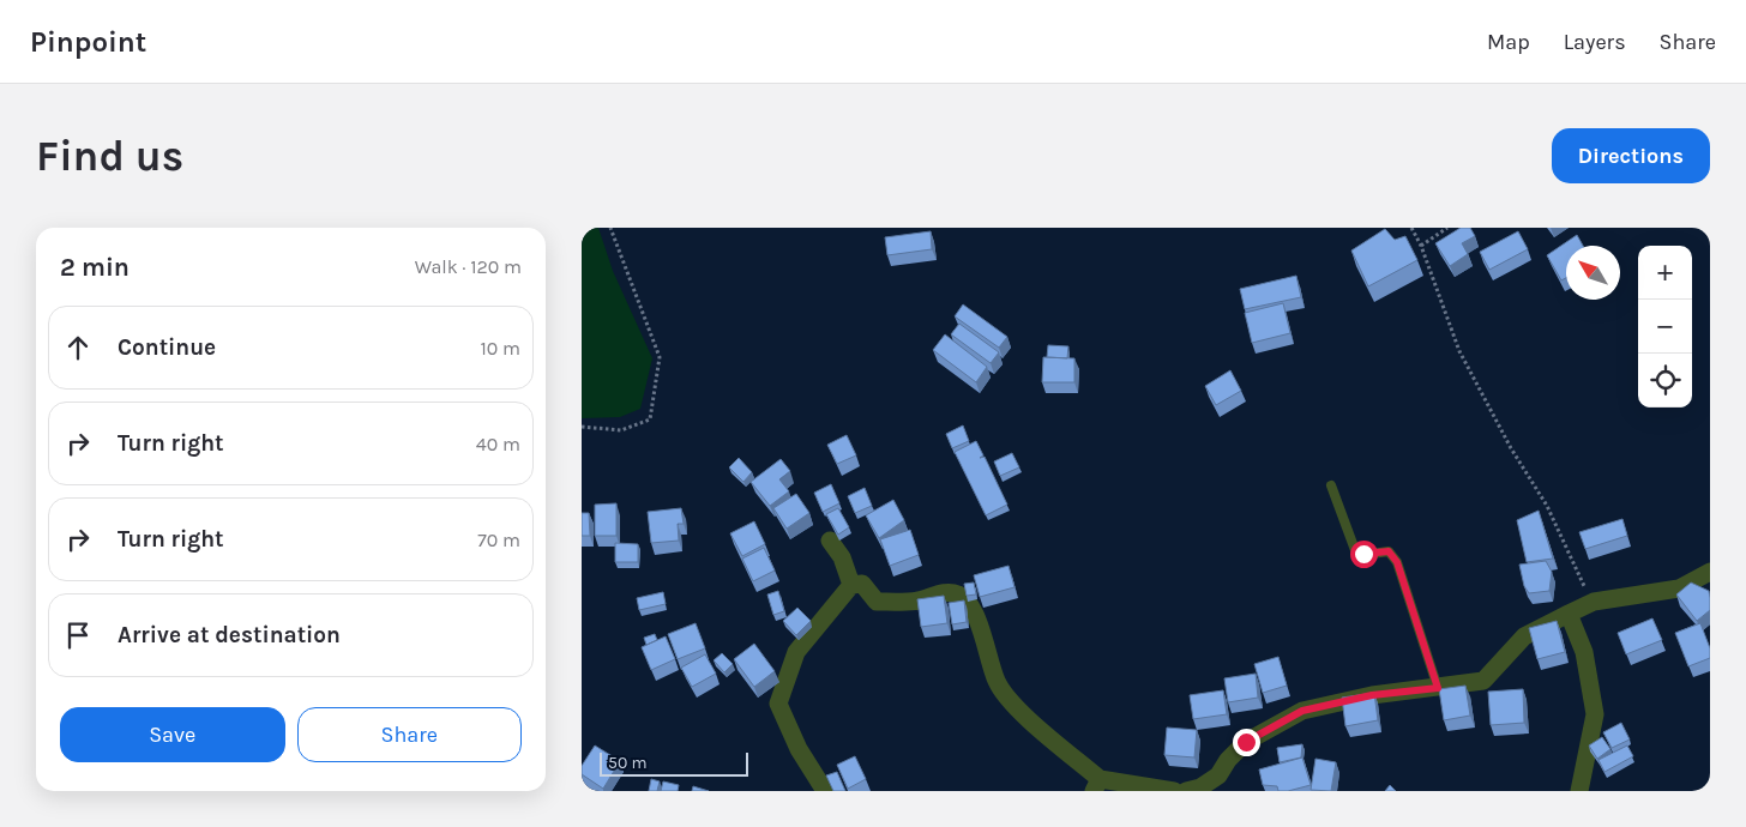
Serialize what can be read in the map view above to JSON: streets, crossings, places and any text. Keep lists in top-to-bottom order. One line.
{"scale_bar":"50 m","north":"top left","page":{"header":"Pinpoint","nav":["Map","Layers","Share"],"buttons":["Directions",["Save","Share"]],"title":"Find us","heading":["2 min","Walk · 120 m"],"map_buttons":["+","−"],"list":[["Continue","10 m"],["Turn right","40 m"],["Turn right","70 m"],"Arrive at destination"],"scale":"50 m"}}
